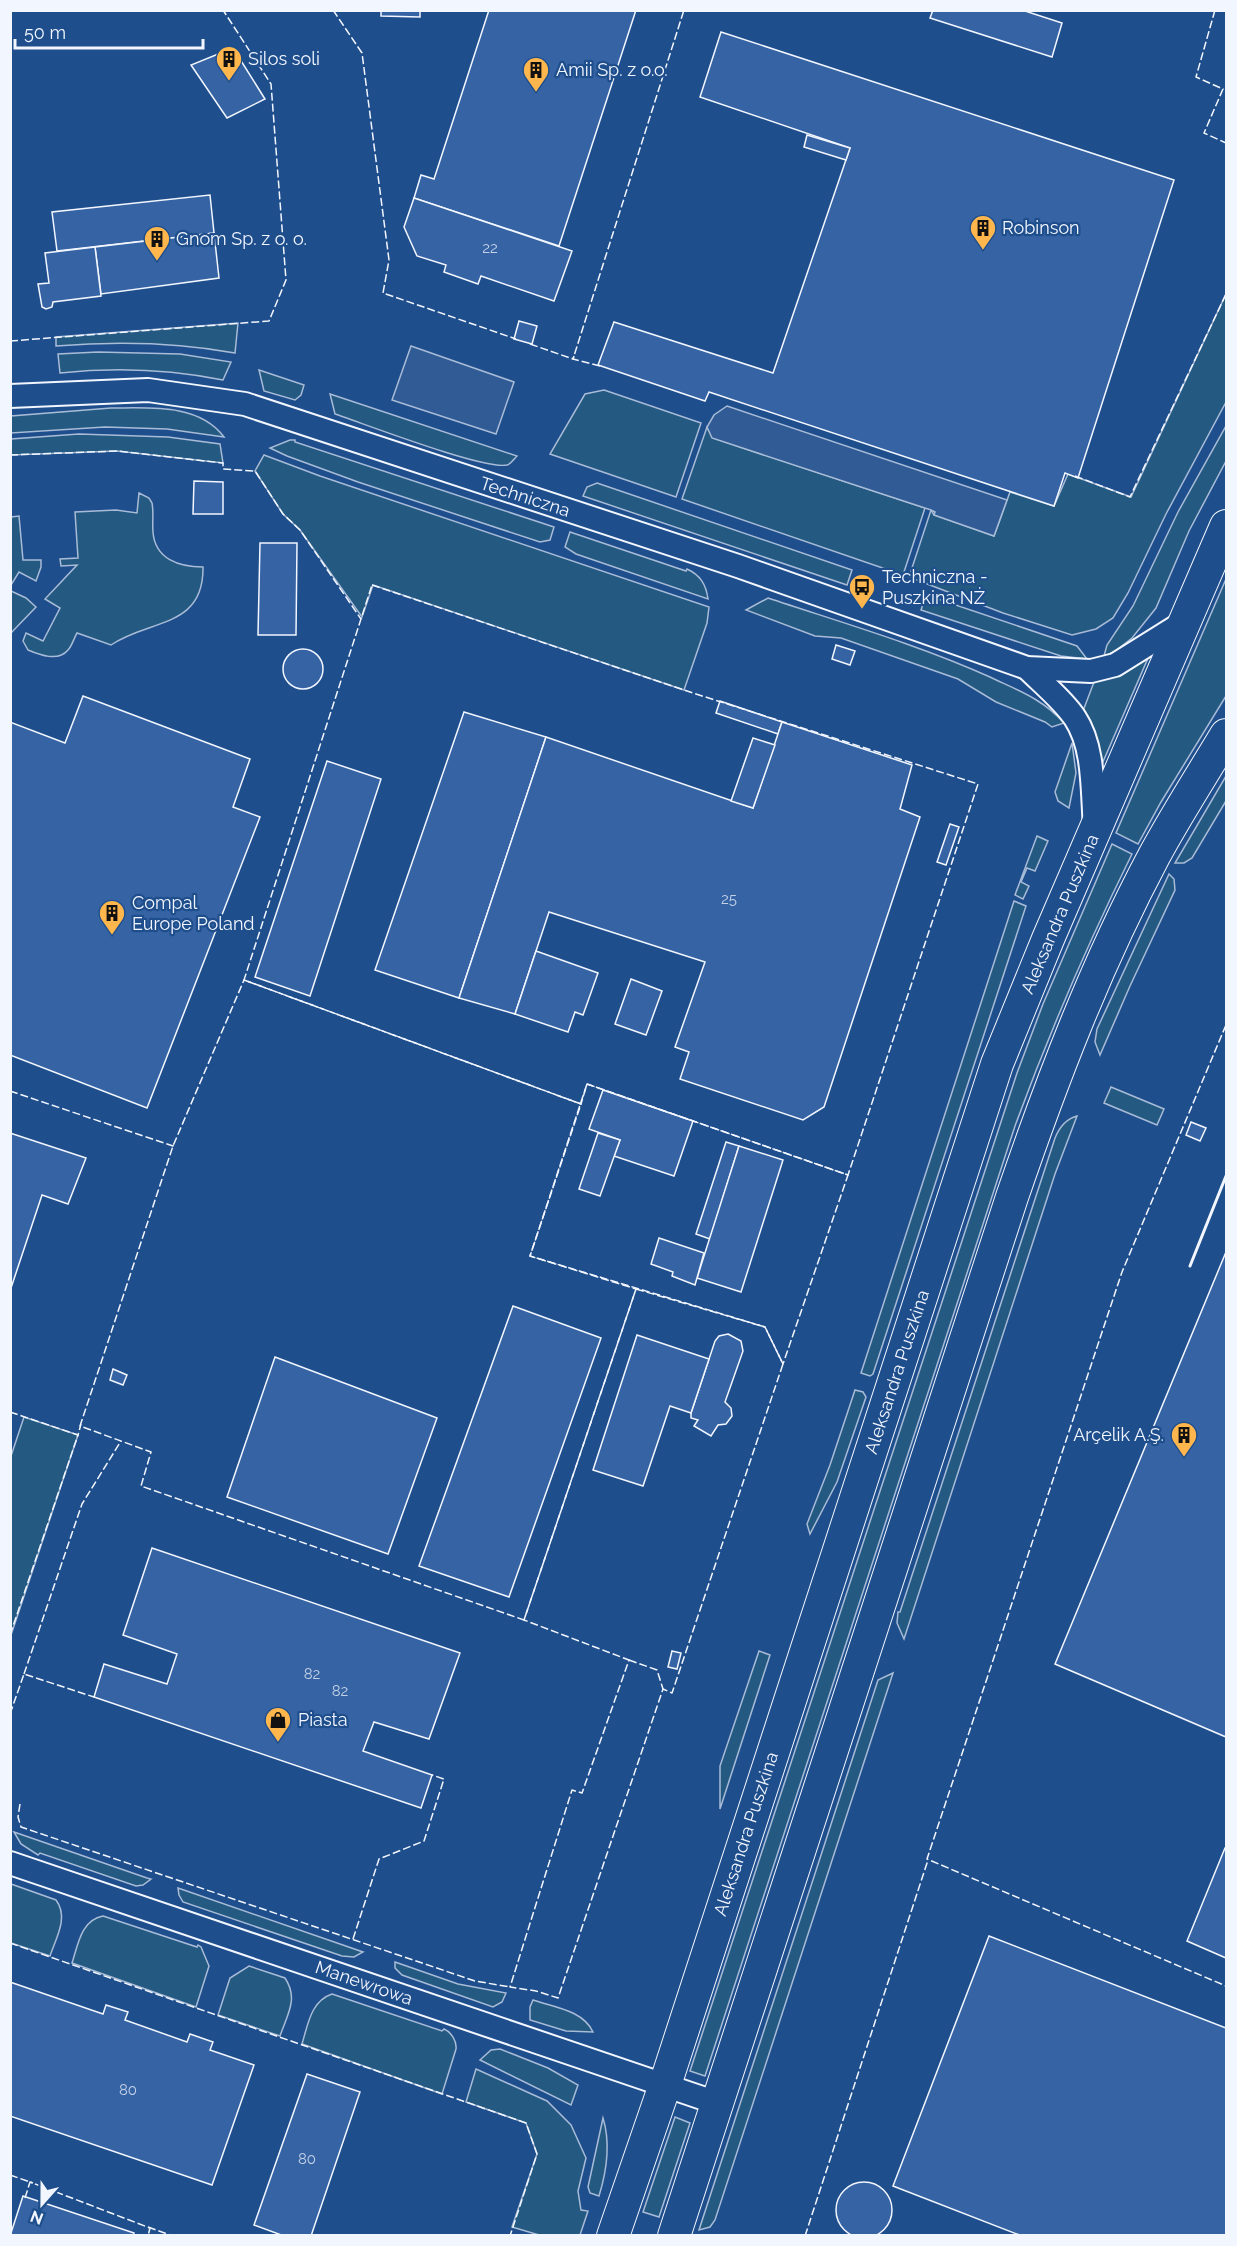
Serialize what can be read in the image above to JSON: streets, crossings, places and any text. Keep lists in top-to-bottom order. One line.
{"streets":{"main road":["Aleksandra Puszkina"],"street":["Techniczna","Manewrowa"]},"crossings":[["Techniczna","Aleksandra Puszkina"],["Aleksandra Puszkina","Manewrowa"]],"places":{"building":["Silos soli","Amii Sp. z o.o.","Robinson","Gnom Sp. z o. o.","Compal Europe Poland","Arçelik A.Ş."],"bus stop":["Techniczna - Puszkina NŻ"],"shop":["Piasta"]},"house_numbers":["22","25","82","82","80","80"],"scale_bar":"50 m","north":"bottom"}
